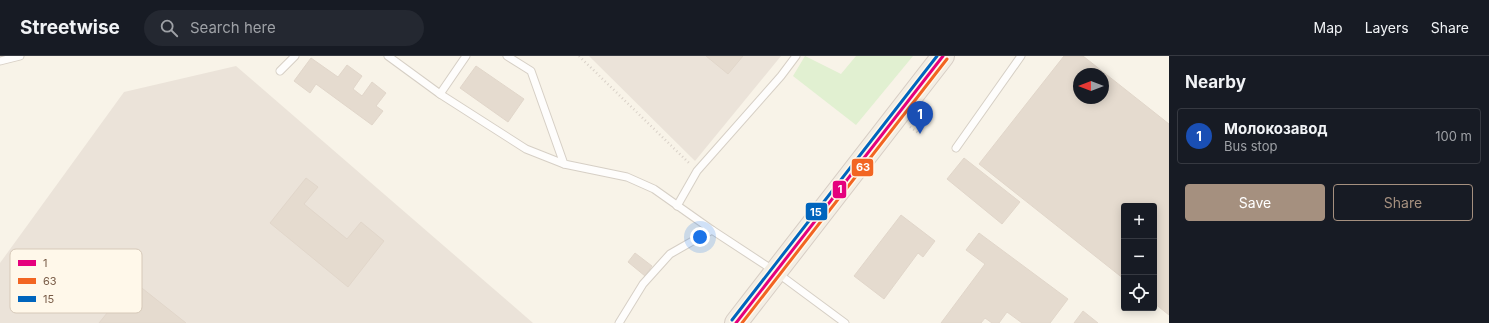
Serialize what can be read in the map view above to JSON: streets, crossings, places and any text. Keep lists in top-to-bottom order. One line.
{"lines":["transit line 1","transit line 15","transit line 63"],"legend":["1","63","15"],"north":"left","page":{"header":"Streetwise","search":"Search here","nav":["Map","Layers","Share"],"heading":"Nearby","pins":"1","list":[{"mark":"1","name":"Молокозавод","note":"Bus stop","value":"100 m"}],"buttons":["Save","Share"],"map_buttons":["+","−"]}}
